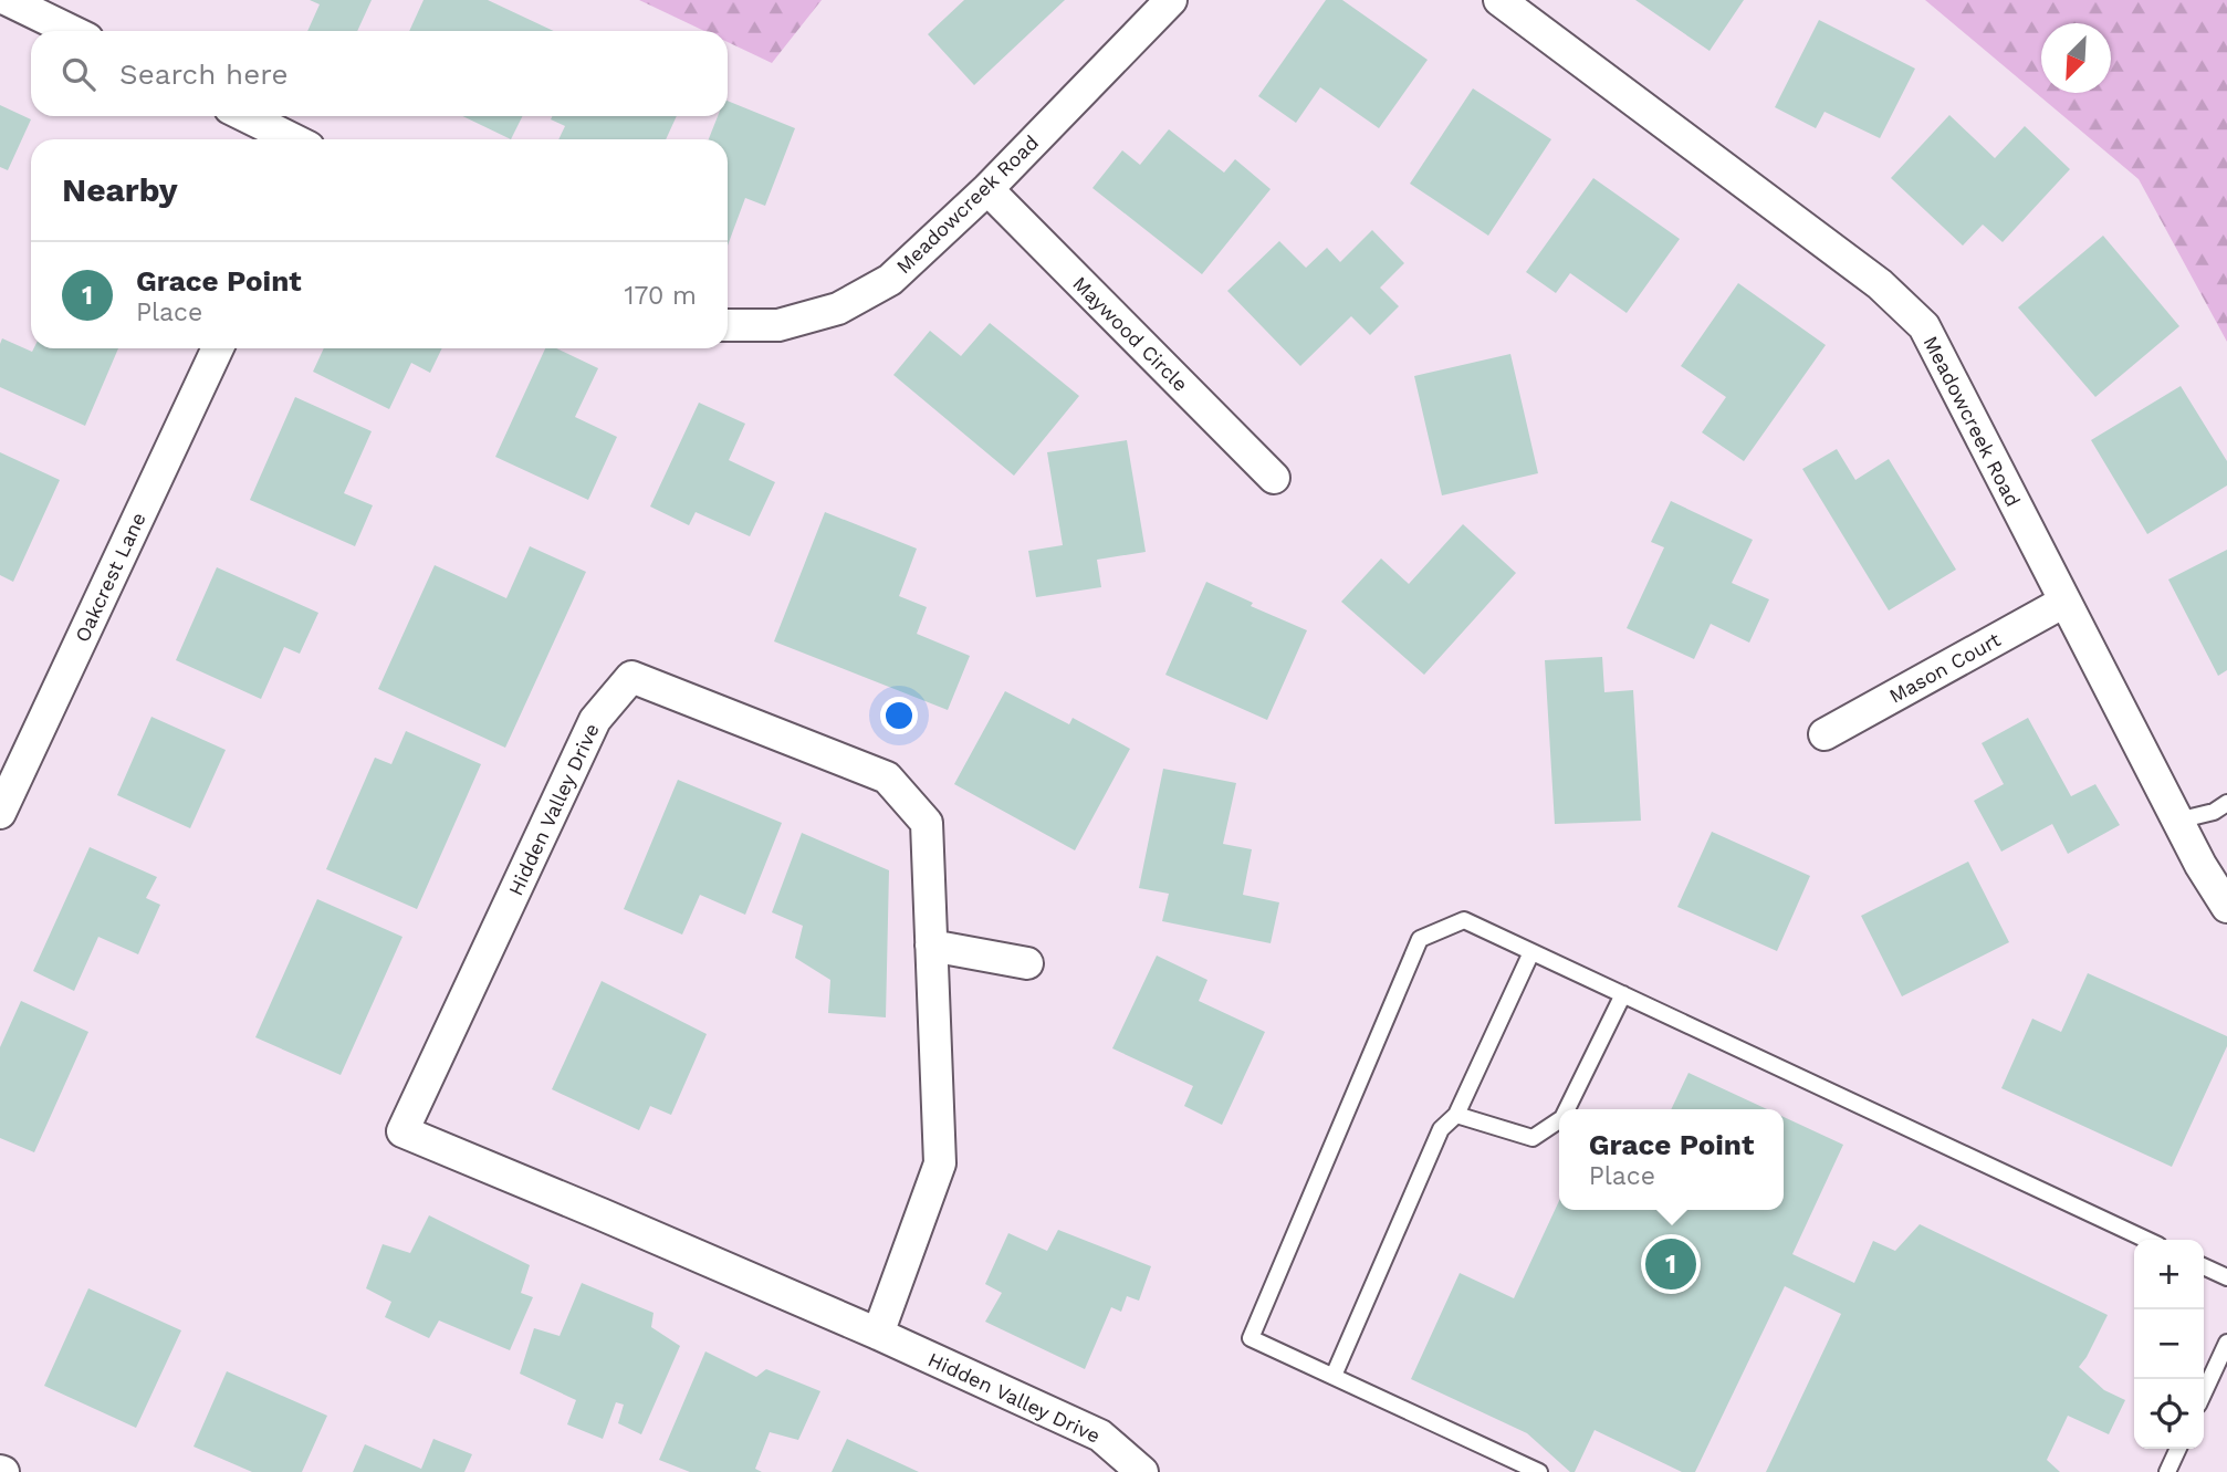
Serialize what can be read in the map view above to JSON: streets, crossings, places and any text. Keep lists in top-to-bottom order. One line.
{"streets":{"street":["Meadowcreek Road","Maywood Circle","Oakcrest Lane","Mason Court","Hidden Valley Drive"]},"crossings":[["Meadowcreek Road","Maywood Circle"],["Meadowcreek Road","Mason Court"]],"north":"bottom left","page":{"search":"Search here","heading":"Nearby","list":[{"mark":"1","name":"Grace Point","note":"Place","value":"170 m"}],"popup":["Grace Point","Place"],"pins":"1","map_buttons":["+","−"]}}
